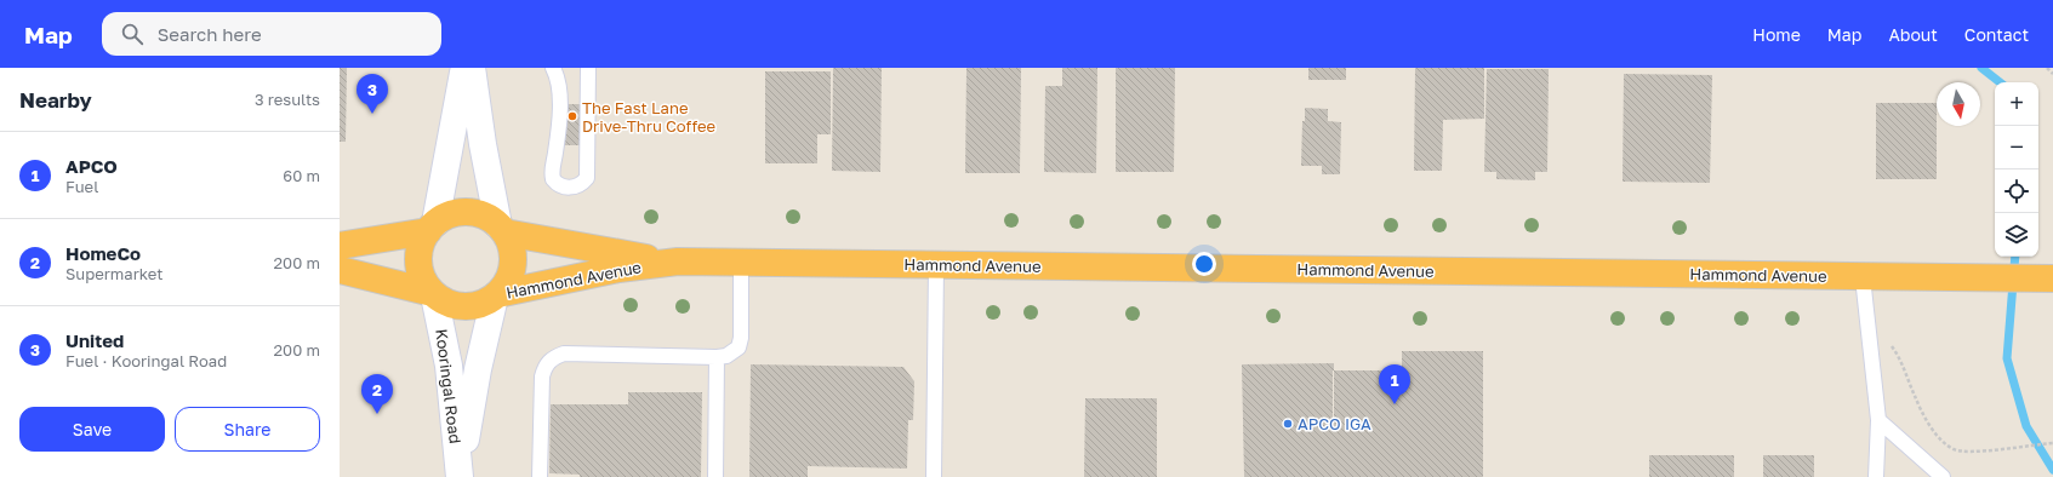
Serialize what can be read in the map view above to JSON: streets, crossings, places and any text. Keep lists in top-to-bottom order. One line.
{"streets":{"highway":["Hammond Avenue"],"street":["Kooringal Road"]},"crossings":[["Hammond Avenue","Kooringal Road"]],"places":["The Fast Lane Drive-Thru Coffee","APCO IGA"],"north":"bottom","page":{"header":"Map","search":"Search here","nav":["Home","Map","About","Contact"],"heading":["Nearby","3 results"],"pins":["3","1","2"],"map_buttons":["+","−"],"list":[{"mark":"1","name":"APCO","note":"Fuel","value":"60 m"},{"mark":"2","name":"HomeCo","note":"Supermarket","value":"200 m"},{"mark":"3","name":"United","note":"Fuel · Kooringal Road","value":"200 m"}],"buttons":["Save","Share"]}}
